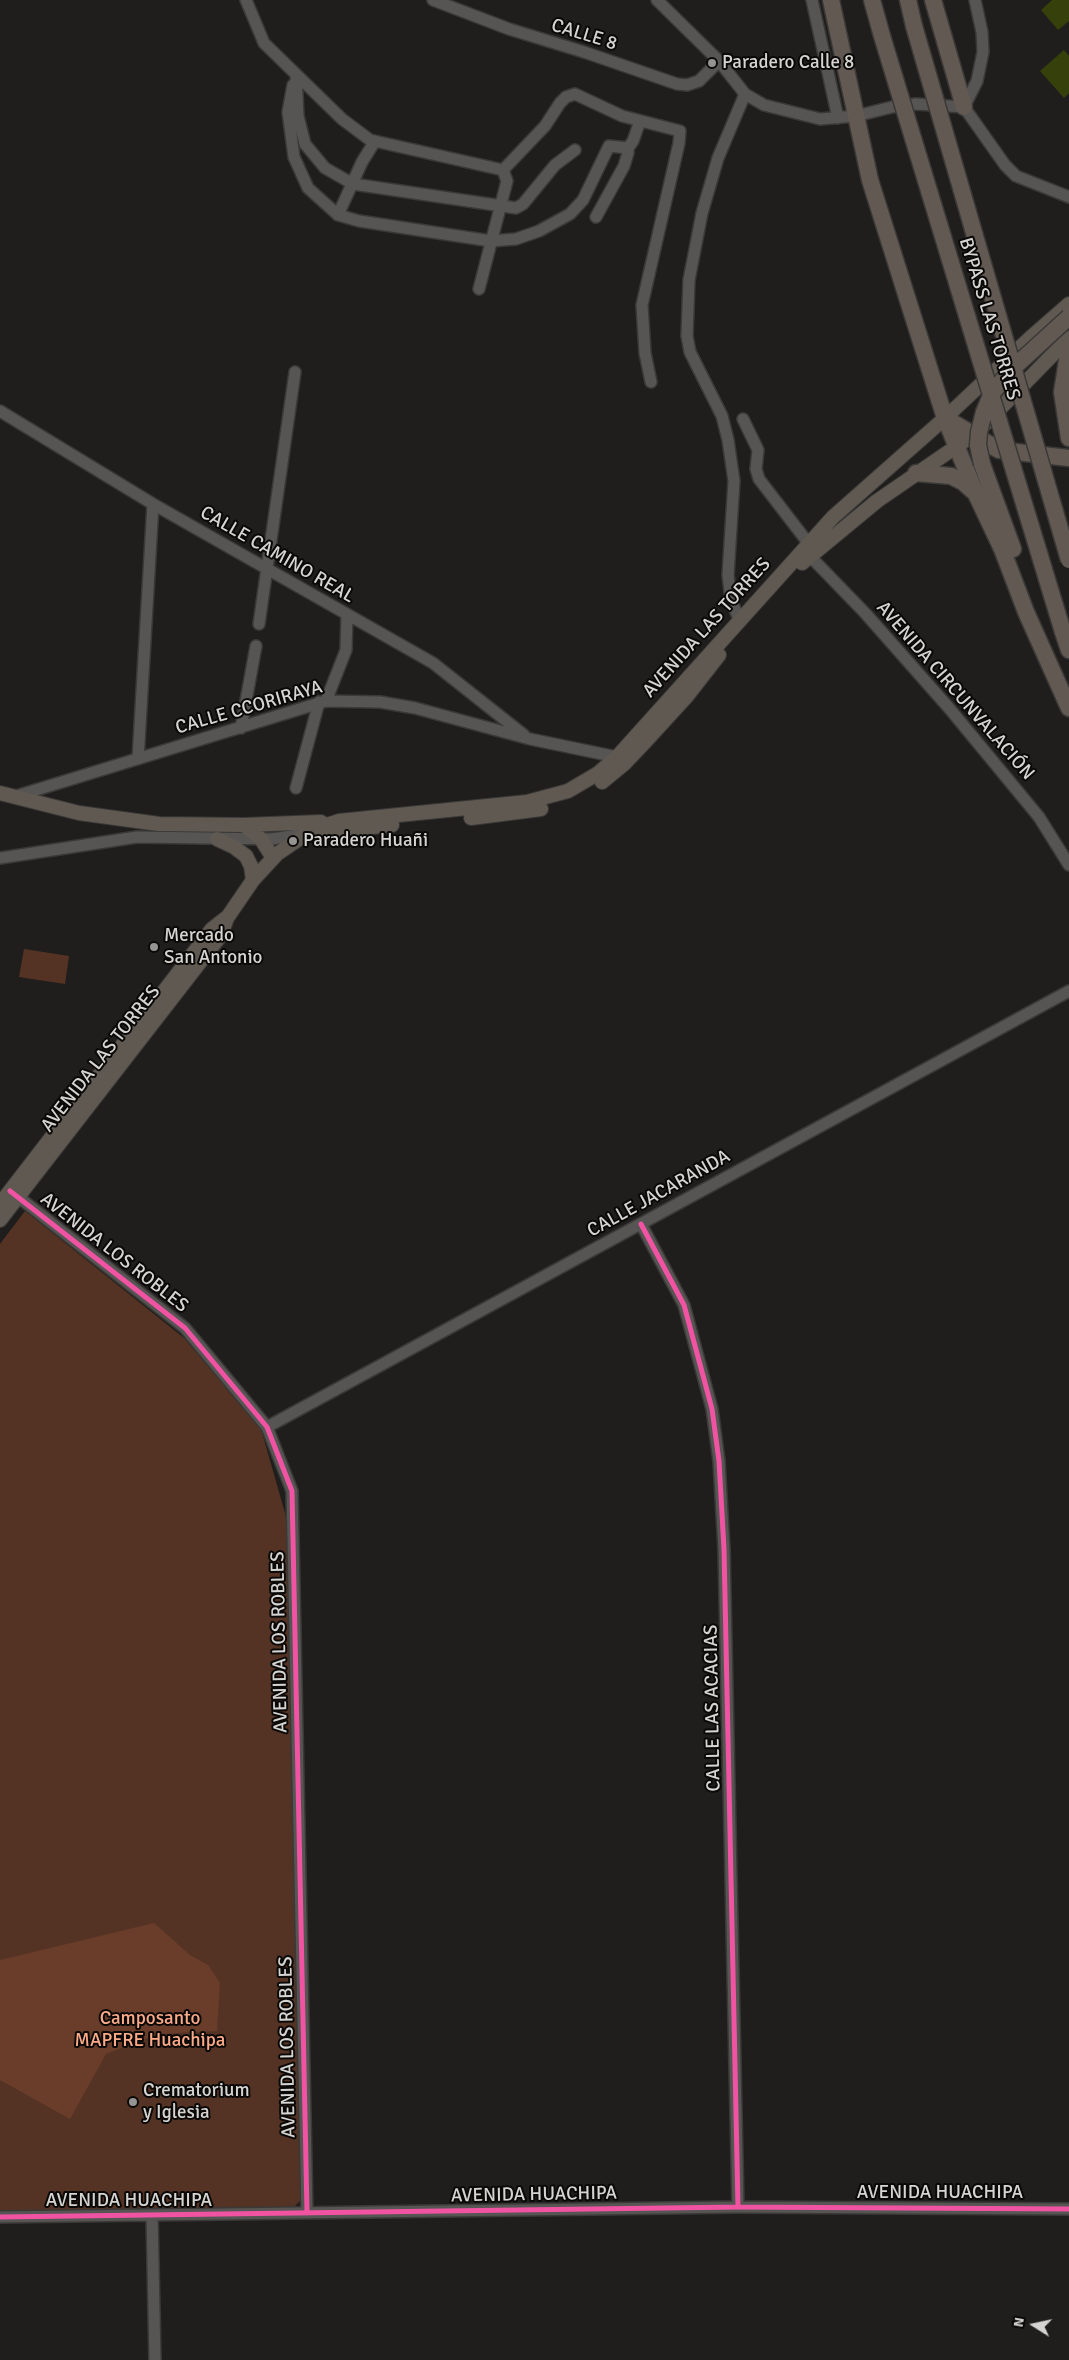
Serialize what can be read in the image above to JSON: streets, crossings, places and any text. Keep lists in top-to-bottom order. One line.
{"streets":{"highway":["BYPASS LAS TORRES"],"main road":["AVENIDA LAS TORRES"],"street":["CALLE 8","CALLE CAMINO REAL","AVENIDA CIRCUNVALACIÓN","CALLE CCORIRAYA","CALLE JACARANDA","AVENIDA LOS ROBLES","CALLE LAS ACACIAS","AVENIDA HUACHIPA"]},"crossings":[["CALLE CAMINO REAL","CALLE CCORIRAYA"],["AVENIDA LAS TORRES","AVENIDA CIRCUNVALACIÓN"],["AVENIDA LAS TORRES","CALLE CCORIRAYA"],["AVENIDA LAS TORRES","AVENIDA LOS ROBLES"],["CALLE JACARANDA","AVENIDA LOS ROBLES"],["CALLE JACARANDA","CALLE LAS ACACIAS"],["AVENIDA LOS ROBLES","AVENIDA HUACHIPA"],["CALLE LAS ACACIAS","AVENIDA HUACHIPA"]],"parks":["Camposanto MAPFRE Huachipa"],"places":["Paradero Calle 8","Paradero Huañi","Mercado San Antonio","Crematorium y Iglesia"],"north":"left"}
